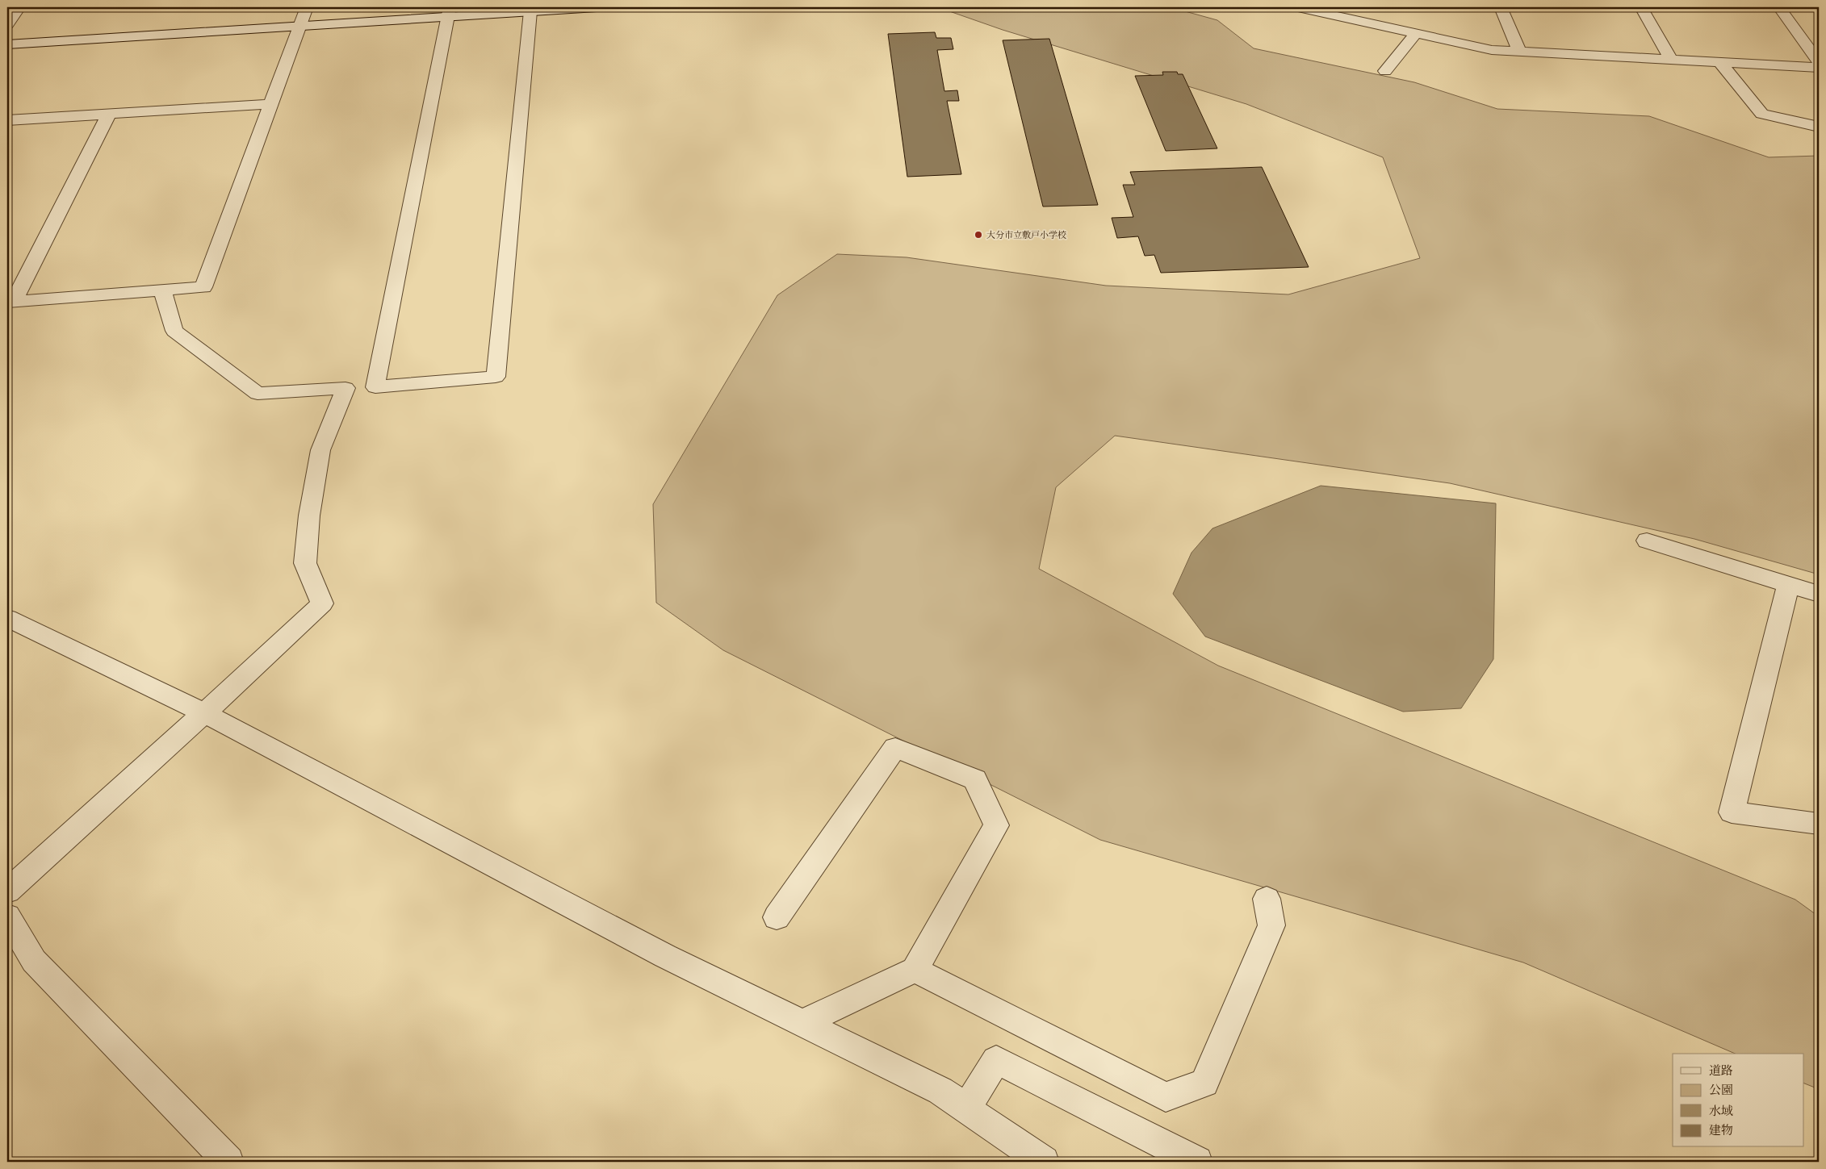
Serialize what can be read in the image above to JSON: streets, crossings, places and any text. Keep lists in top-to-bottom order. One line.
{"places":["大分市立敷戸小学校"],"legend":["道路","公園","水域","建物"]}
